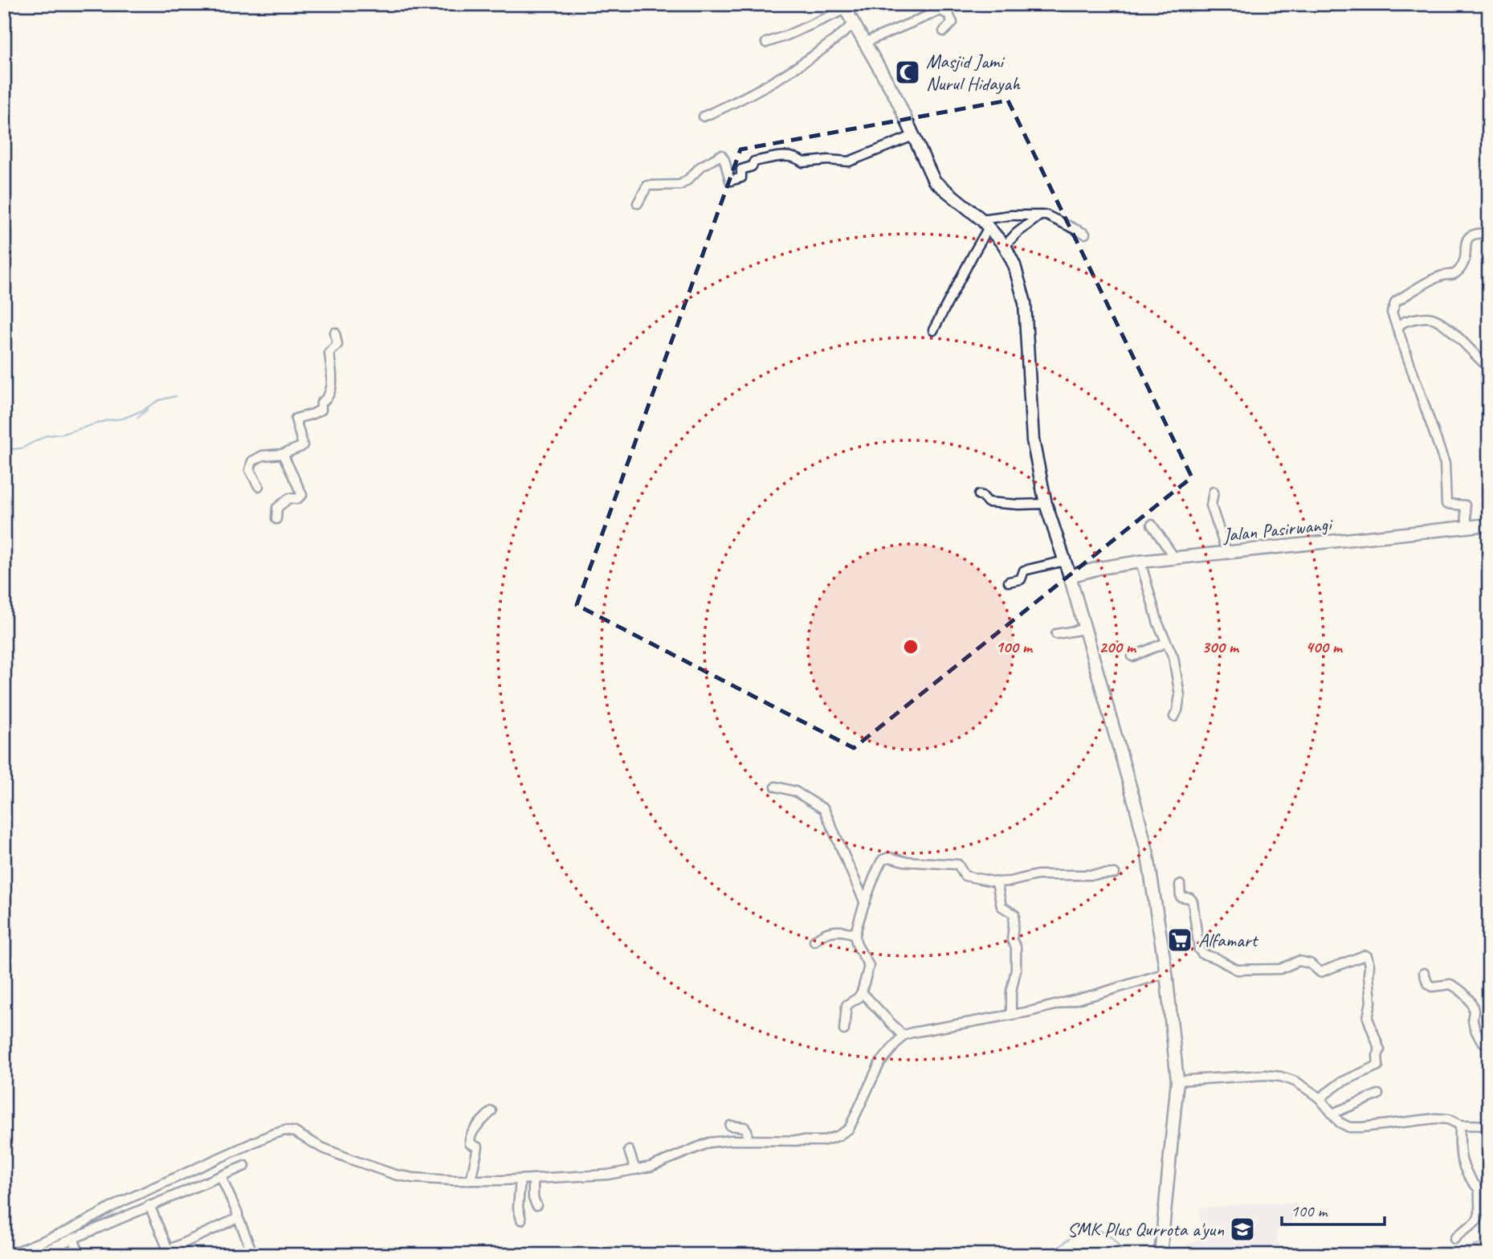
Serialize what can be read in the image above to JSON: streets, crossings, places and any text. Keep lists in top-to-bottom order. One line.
{"streets":{"main road":["Jalan Pasirwangi"]},"places":{"mosque":["Masjid Jami Nurul Hidayah"],"supermarket":["Alfamart"],"school or university":["SMK Plus Qurrota a'yun"]},"scale_bar":"100 m","rings":["100 m","200 m","300 m","400 m"]}
